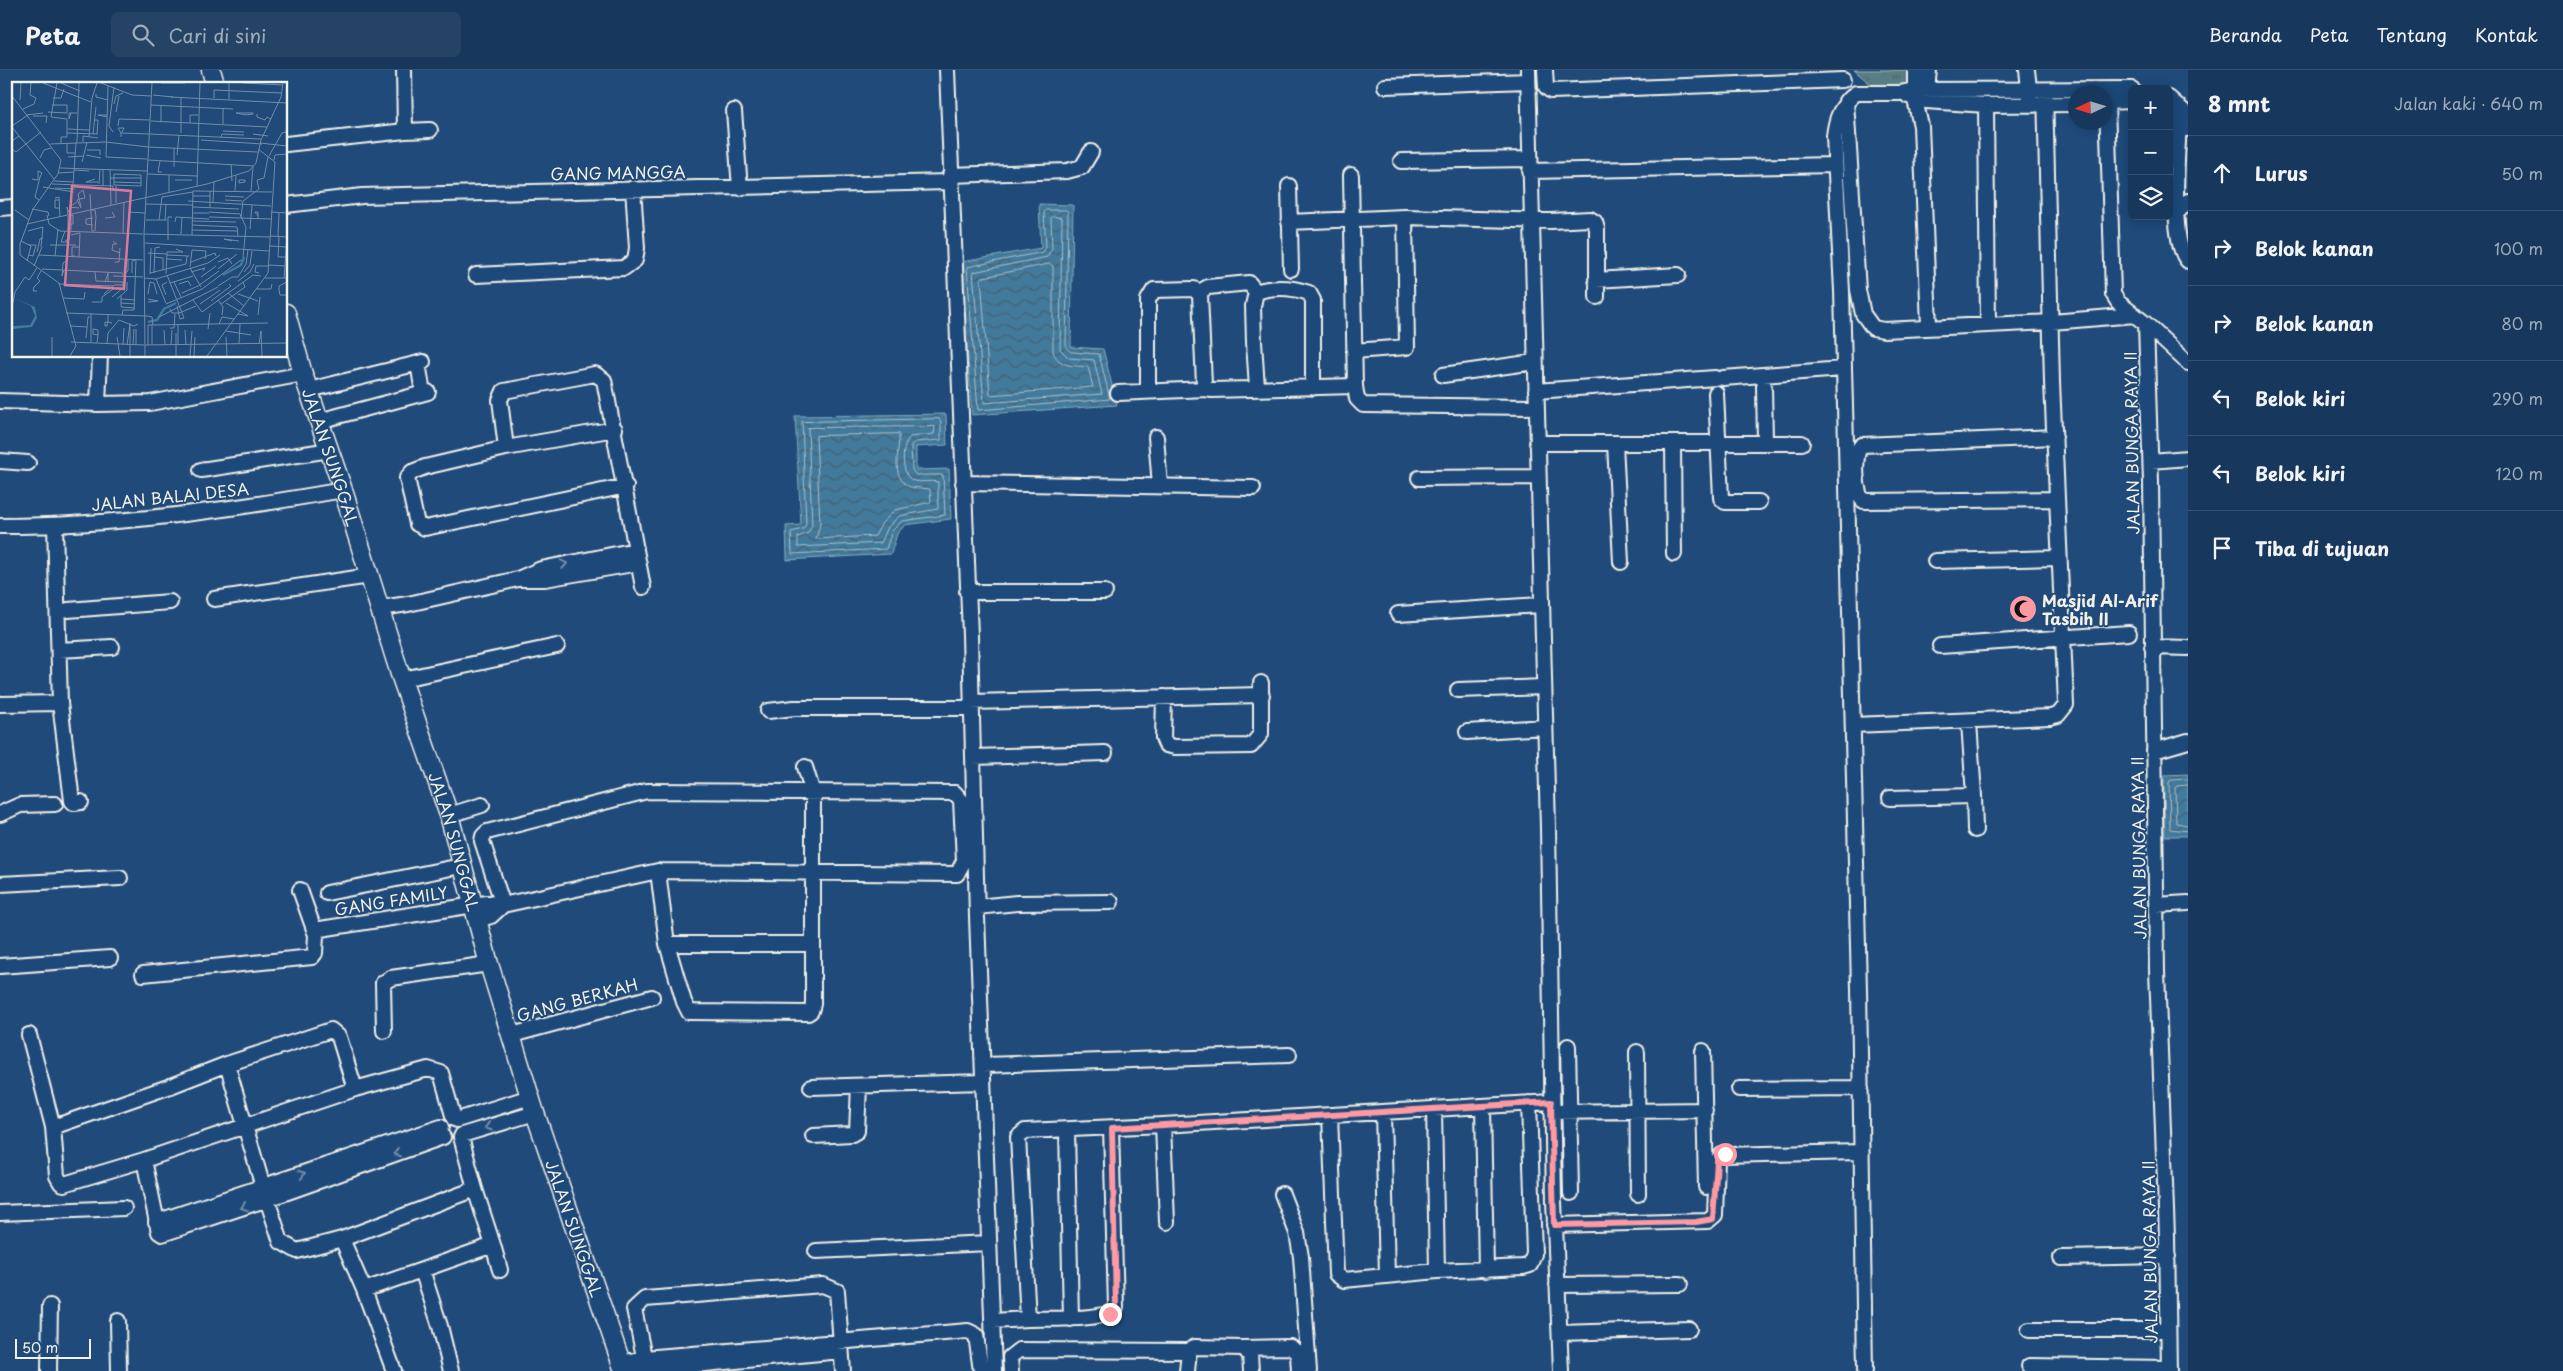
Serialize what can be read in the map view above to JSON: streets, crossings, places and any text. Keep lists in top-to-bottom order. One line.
{"streets":{"main road":["JALAN SUNGGAL"],"street":["GANG MANGGA","JALAN BUNGA RAYA II","JALAN BALAI DESA","GANG FAMILY","GANG BERKAH"]},"crossings":[["JALAN SUNGGAL","JALAN BALAI DESA"],["JALAN SUNGGAL","GANG FAMILY"],["JALAN SUNGGAL","GANG BERKAH"]],"places":{"mosque":["Masjid Al-Arif Tasbih II"]},"scale_bar":"50 m","north":"left","page":{"header":"Peta","search":"Cari di sini","nav":["Beranda","Peta","Tentang","Kontak"],"heading":["8 mnt","Jalan kaki · 640 m"],"map_buttons":["+","−"],"list":[["Lurus","50 m"],["Belok kanan","100 m"],["Belok kanan","80 m"],["Belok kiri","290 m"],["Belok kiri","120 m"],"Tiba di tujuan"],"scale":"50 m"}}
